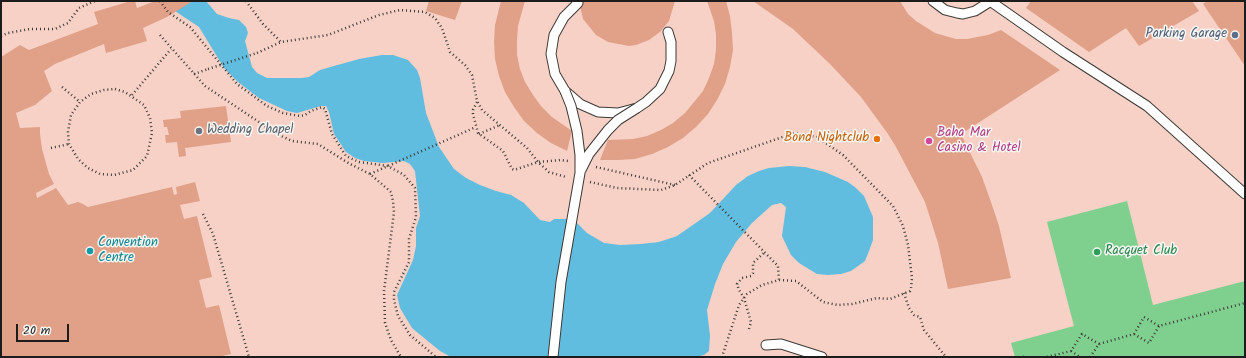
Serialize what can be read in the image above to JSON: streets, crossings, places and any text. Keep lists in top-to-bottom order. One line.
{"places":["Parking Garage","Wedding Chapel","Bond Nightclub","Baha Mar Casino & Hotel","Convention Centre","Racquet Club"],"scale_bar":"20 m"}
